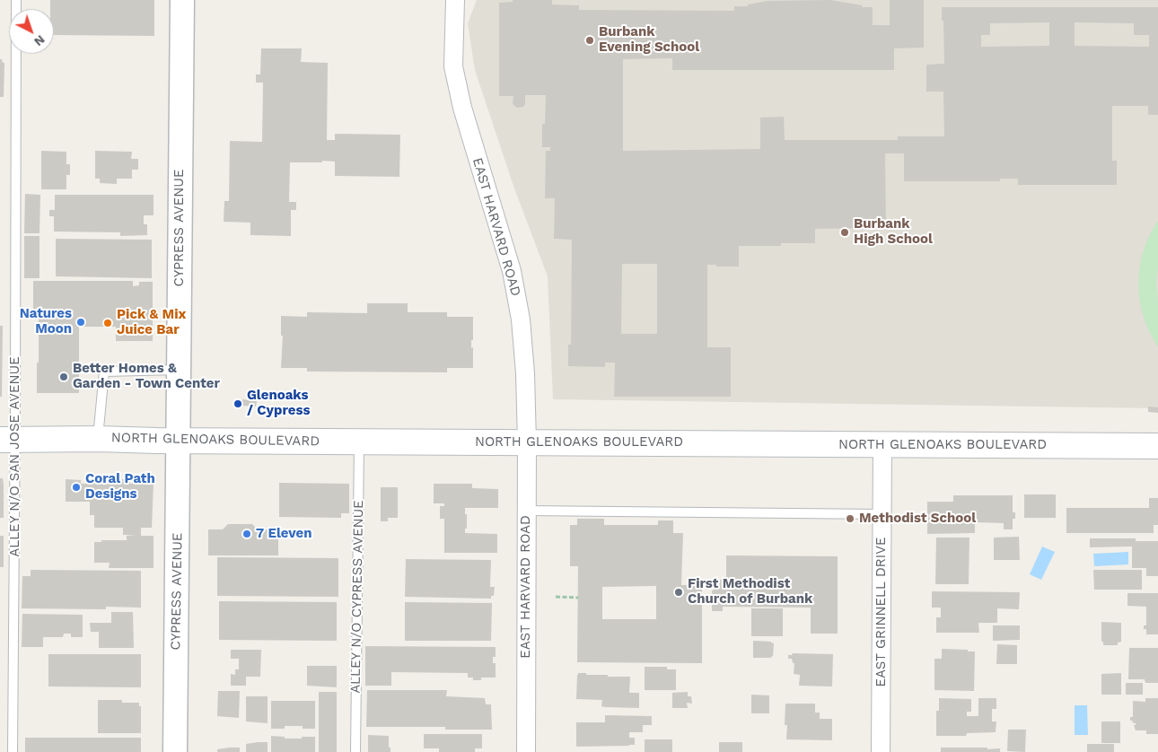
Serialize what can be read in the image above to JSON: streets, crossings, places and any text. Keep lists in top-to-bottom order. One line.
{"streets":{"main road":["NORTH GLENOAKS BOULEVARD"],"street":["EAST HARVARD ROAD","CYPRESS AVENUE","EAST GRINNELL DRIVE"],"lane":["ALLEY N/O SAN JOSE AVENUE","ALLEY N/O CYPRESS AVENUE"]},"crossings":[["EAST HARVARD ROAD","NORTH GLENOAKS BOULEVARD"],["CYPRESS AVENUE","NORTH GLENOAKS BOULEVARD"],["NORTH GLENOAKS BOULEVARD","ALLEY N/O SAN JOSE AVENUE"],["NORTH GLENOAKS BOULEVARD","ALLEY N/O CYPRESS AVENUE"],["NORTH GLENOAKS BOULEVARD","EAST GRINNELL DRIVE"]],"places":["Burbank Evening School","Burbank High School","Natures Moon","Pick & Mix Juice Bar","Better Homes & Garden - Town Center","Glenoaks / Cypress","Coral Path Designs","Methodist School","7 Eleven","First Methodist Church of Burbank"],"north":"bottom right"}
